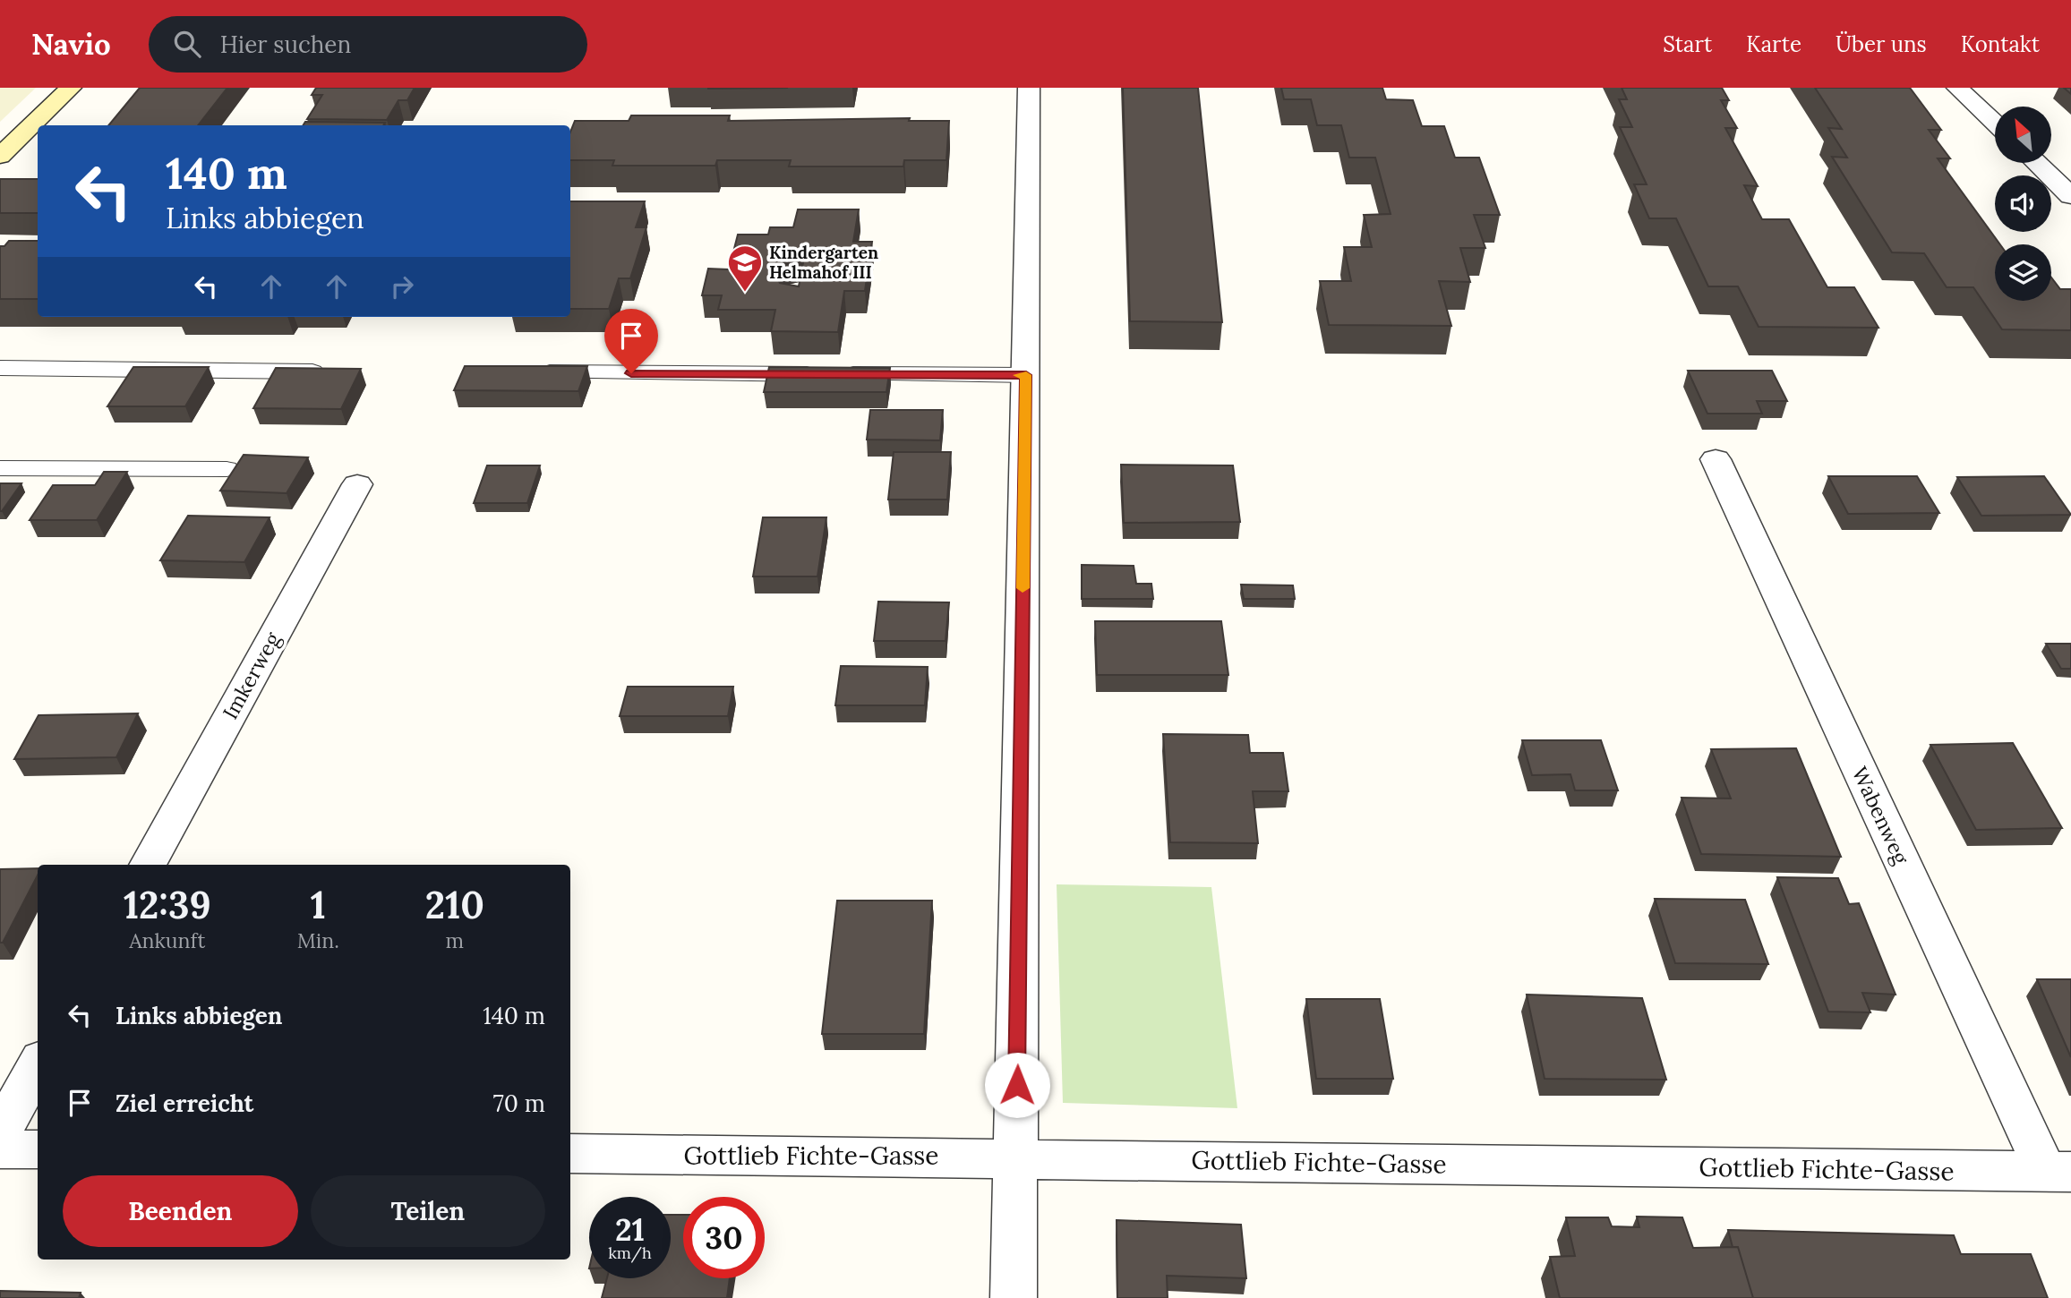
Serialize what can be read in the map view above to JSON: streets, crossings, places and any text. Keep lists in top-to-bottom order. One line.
{"streets":{"street":["Imkerweg","Wabenweg","Gottlieb Fichte-Gasse"]},"crossings":[["Wabenweg","Gottlieb Fichte-Gasse"]],"places":{"school or university":["Kindergarten Helmahof III"]},"north":"top left","page":{"header":"Navio","search":"Hier suchen","nav":["Start","Karte","Über uns","Kontakt"],"turn":["140 m","Links abbiegen"],"eta":["12:39","Ankunft","1","Min.","210","m"],"list":[{"name":"Links abbiegen","value":"140 m"},{"name":"Ziel erreicht","value":"70 m"}],"buttons":["Beenden","Teilen"],"speed":"21 km/h","limit":"30"}}
